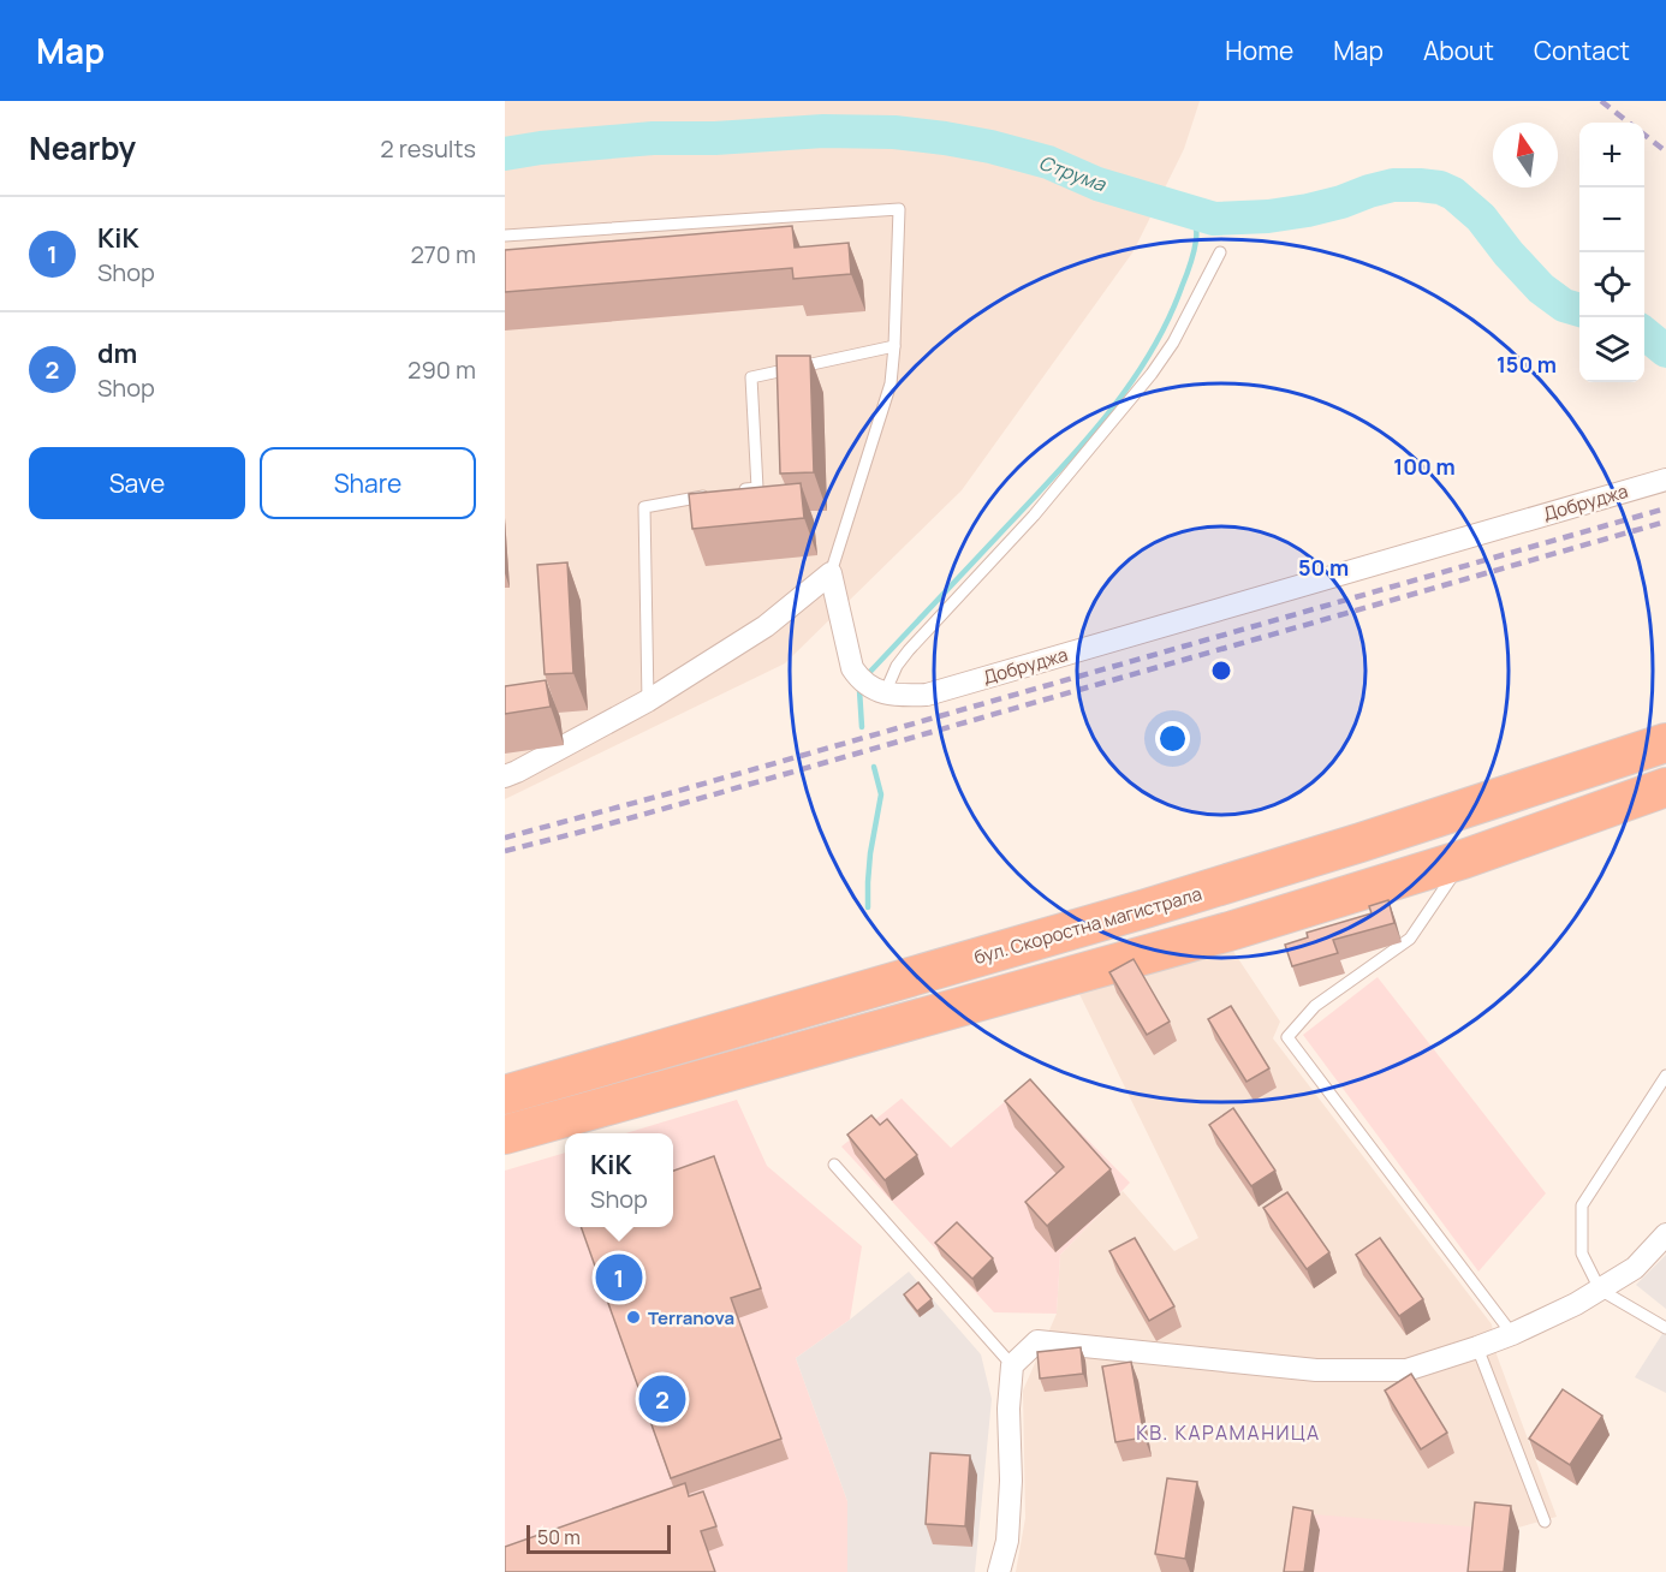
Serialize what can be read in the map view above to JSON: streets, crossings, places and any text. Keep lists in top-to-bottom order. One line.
{"streets":{"highway":["бул. Скоростна магистрала"],"street":["Добруджа"]},"districts":["КВ. КАРАМАНИЦА"],"water":["Струма"],"places":["Terranova"],"scale_bar":"50 m","north":"top","page":{"header":"Map","nav":["Home","Map","About","Contact"],"heading":["Nearby","2 results"],"map_buttons":["+","−"],"list":[{"mark":"1","name":"KiK","note":"Shop","value":"270 m"},{"mark":"2","name":"dm","note":"Shop","value":"290 m"}],"buttons":["Save","Share"],"popup":["KiK","Shop"],"pins":["1","2"],"scale":"50 m"},"rings":["150 m","100 m","50 m"]}
